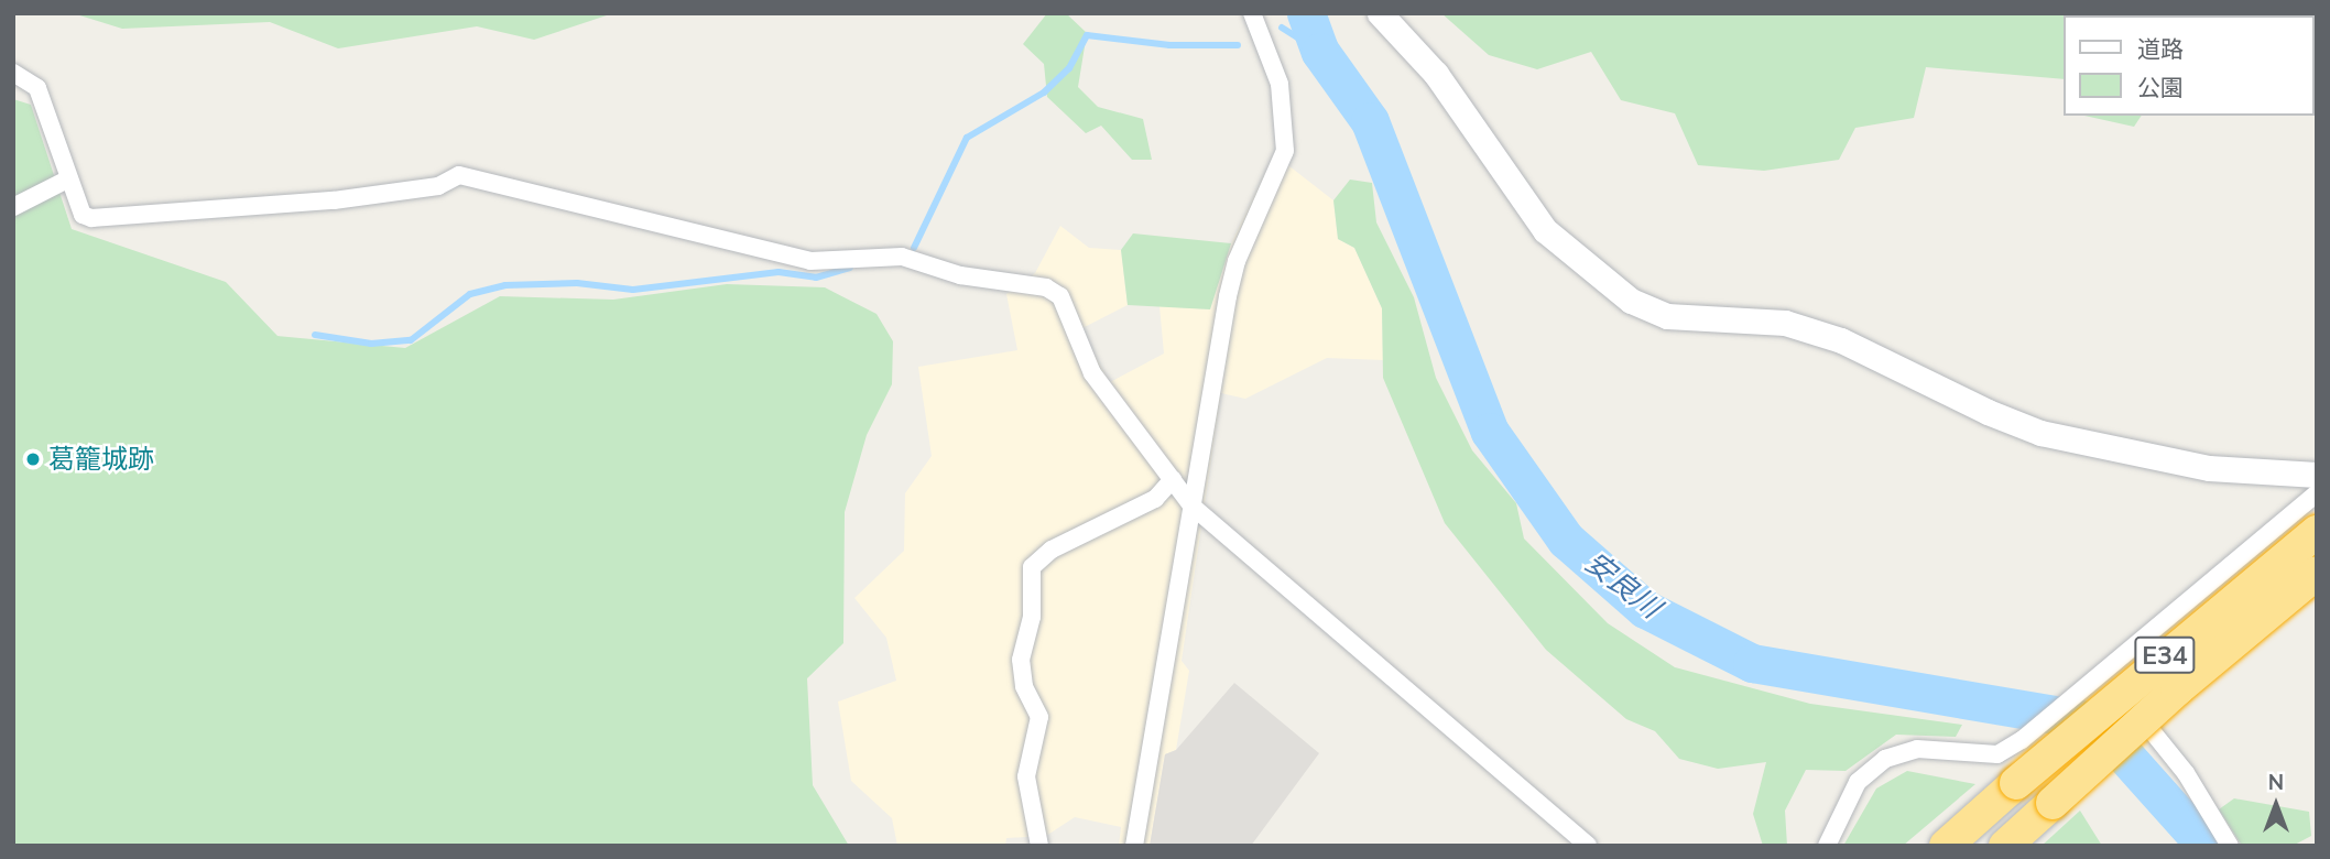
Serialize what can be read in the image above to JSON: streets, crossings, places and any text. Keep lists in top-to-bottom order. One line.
{"streets":{"highway":["E34"]},"water":["安良川"],"places":["葛籠城跡"],"legend":["道路","公園"],"north":"top"}
